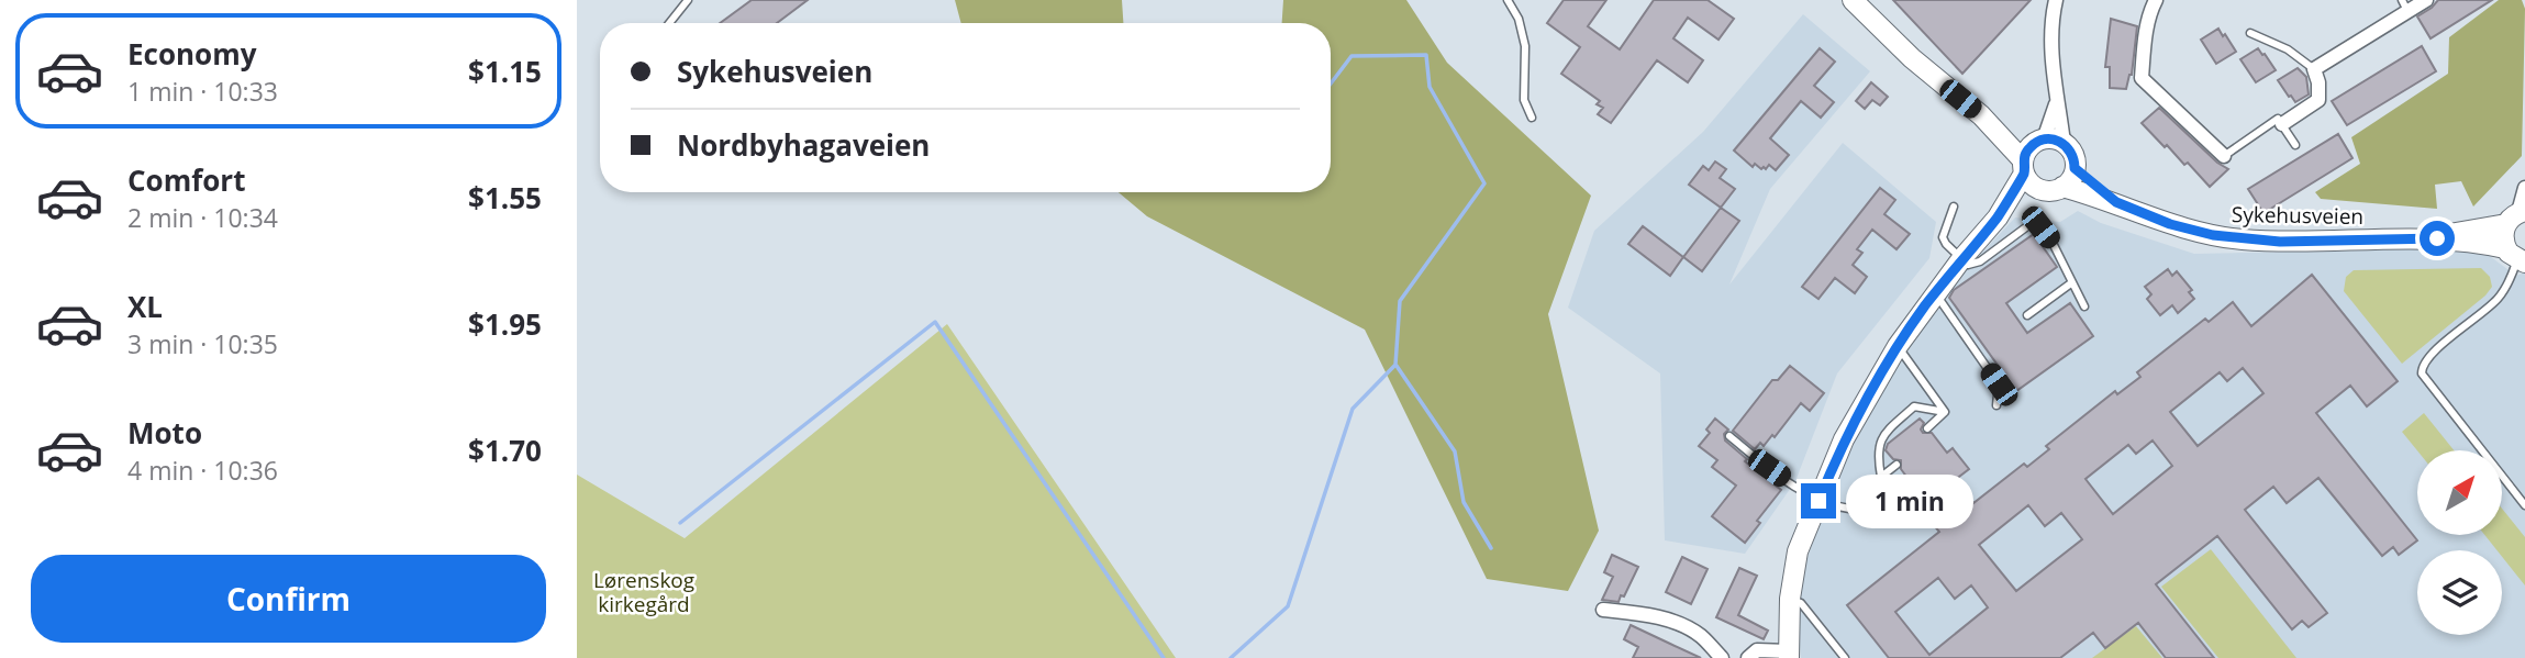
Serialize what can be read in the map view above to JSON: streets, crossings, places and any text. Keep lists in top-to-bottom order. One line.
{"streets":{"main road":["Sykehusveien"]},"parks":["Lørenskog kirkegård"],"north":"top right","page":{"list":[{"name":"Economy","note":"1 min · 10:33","value":"$1.15"},{"name":"Comfort","note":"2 min · 10:34","value":"$1.55"},{"name":"XL","note":"3 min · 10:35","value":"$1.95"},{"name":"Moto","note":"4 min · 10:36","value":"$1.70"}],"banner":["Sykehusveien","Nordbyhagaveien"],"bubble":"1 min","buttons":"Confirm"}}
